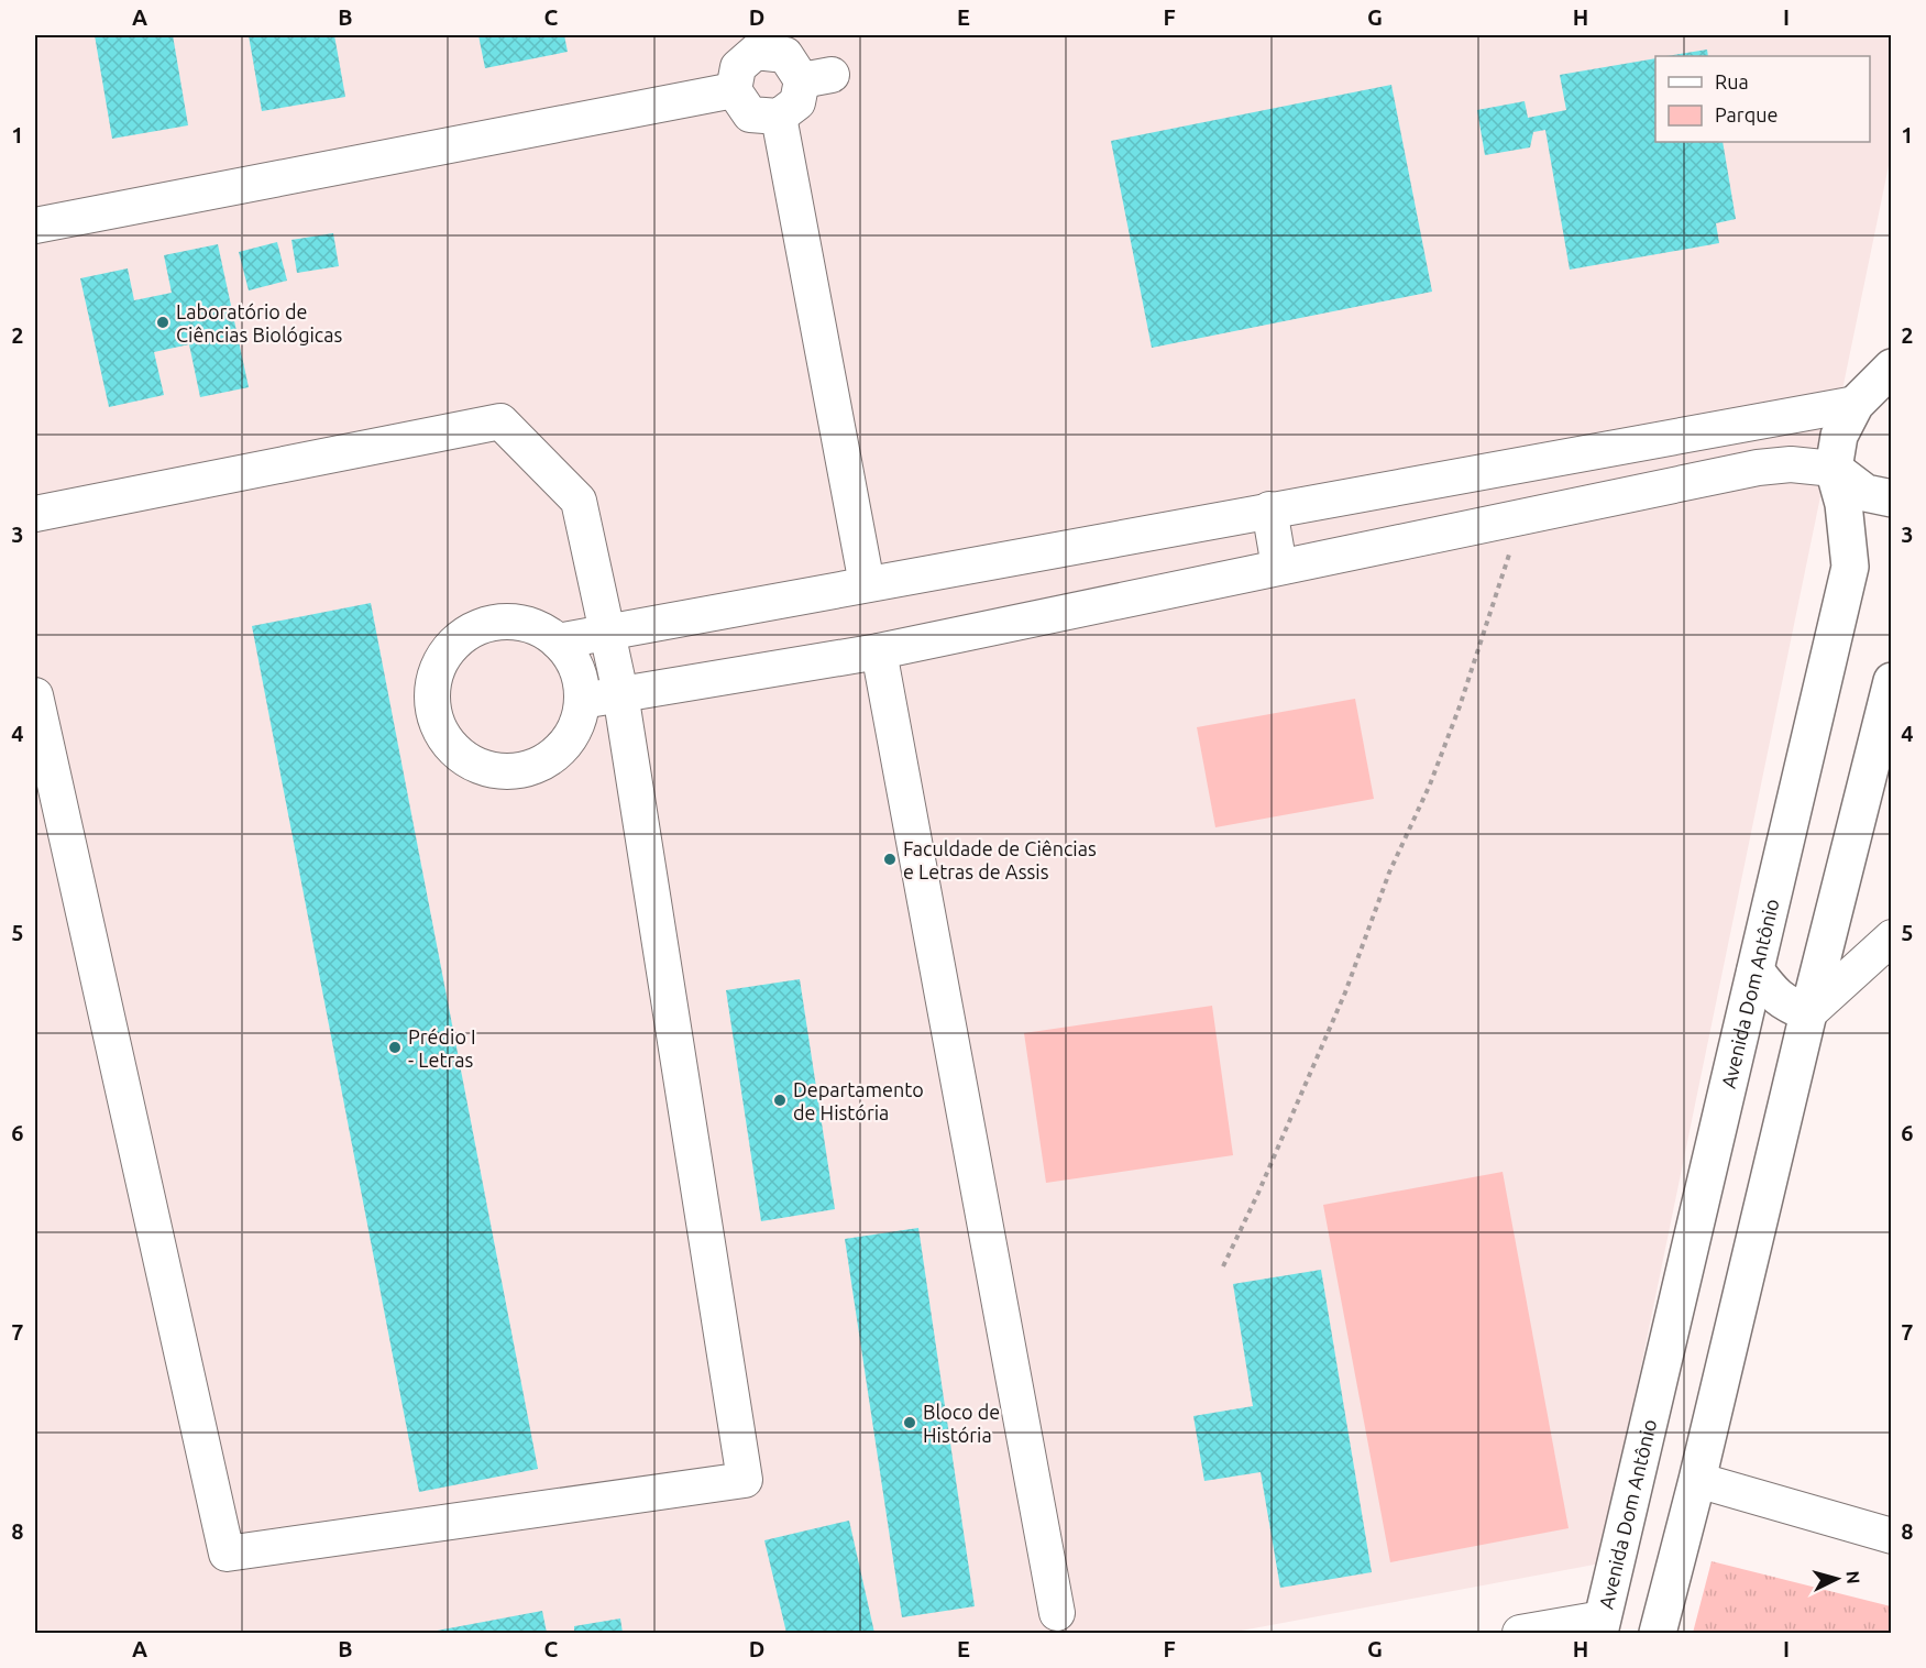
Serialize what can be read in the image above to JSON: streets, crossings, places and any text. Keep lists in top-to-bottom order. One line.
{"streets":{"main road":["Avenida Dom Antônio"]},"places":["Laboratório de Ciências Biológicas","Faculdade de Ciências e Letras de Assis","Prédio I - Letras","Departamento de História","Bloco de História"],"legend":["Rua","Parque"],"north":"right","grid":{"columns":["A","B","C","D","E","F","G","H","I"],"rows":["1","2","3","4","5","6","7","8"]}}
